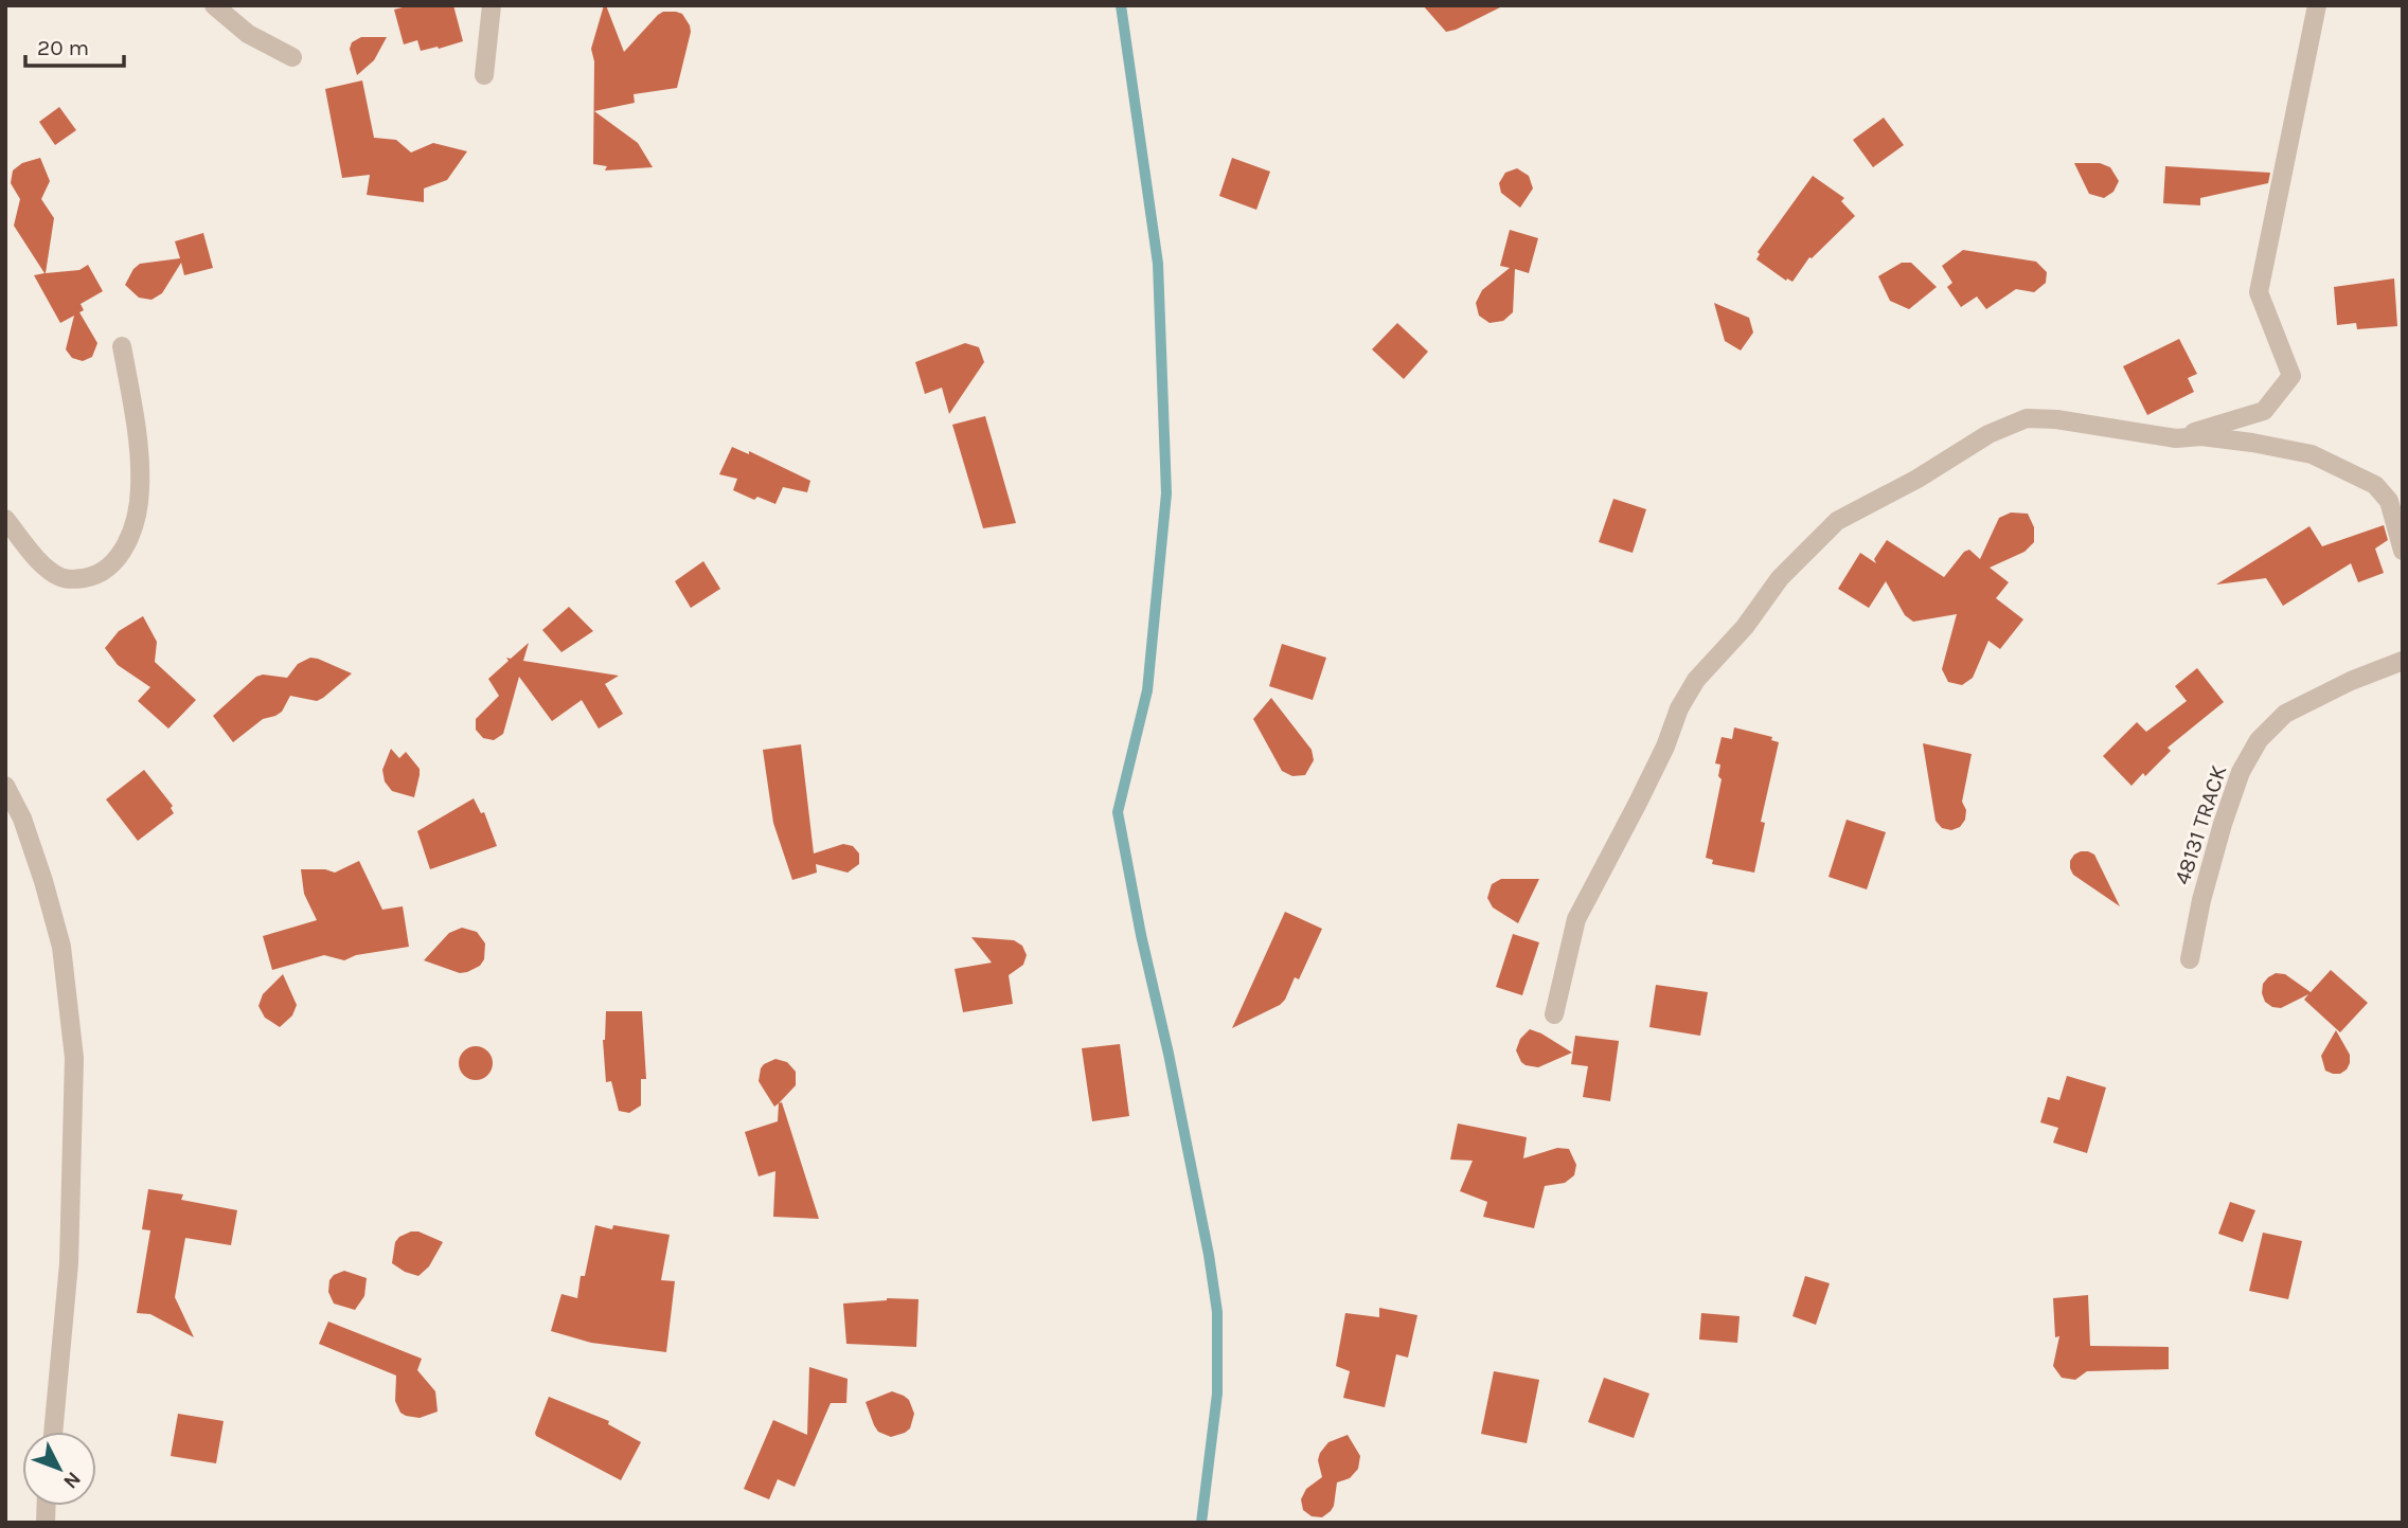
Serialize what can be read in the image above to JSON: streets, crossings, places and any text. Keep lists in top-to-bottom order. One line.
{"streets":{"street":["48131 TRACK"]},"scale_bar":"20 m","north":"bottom right"}
